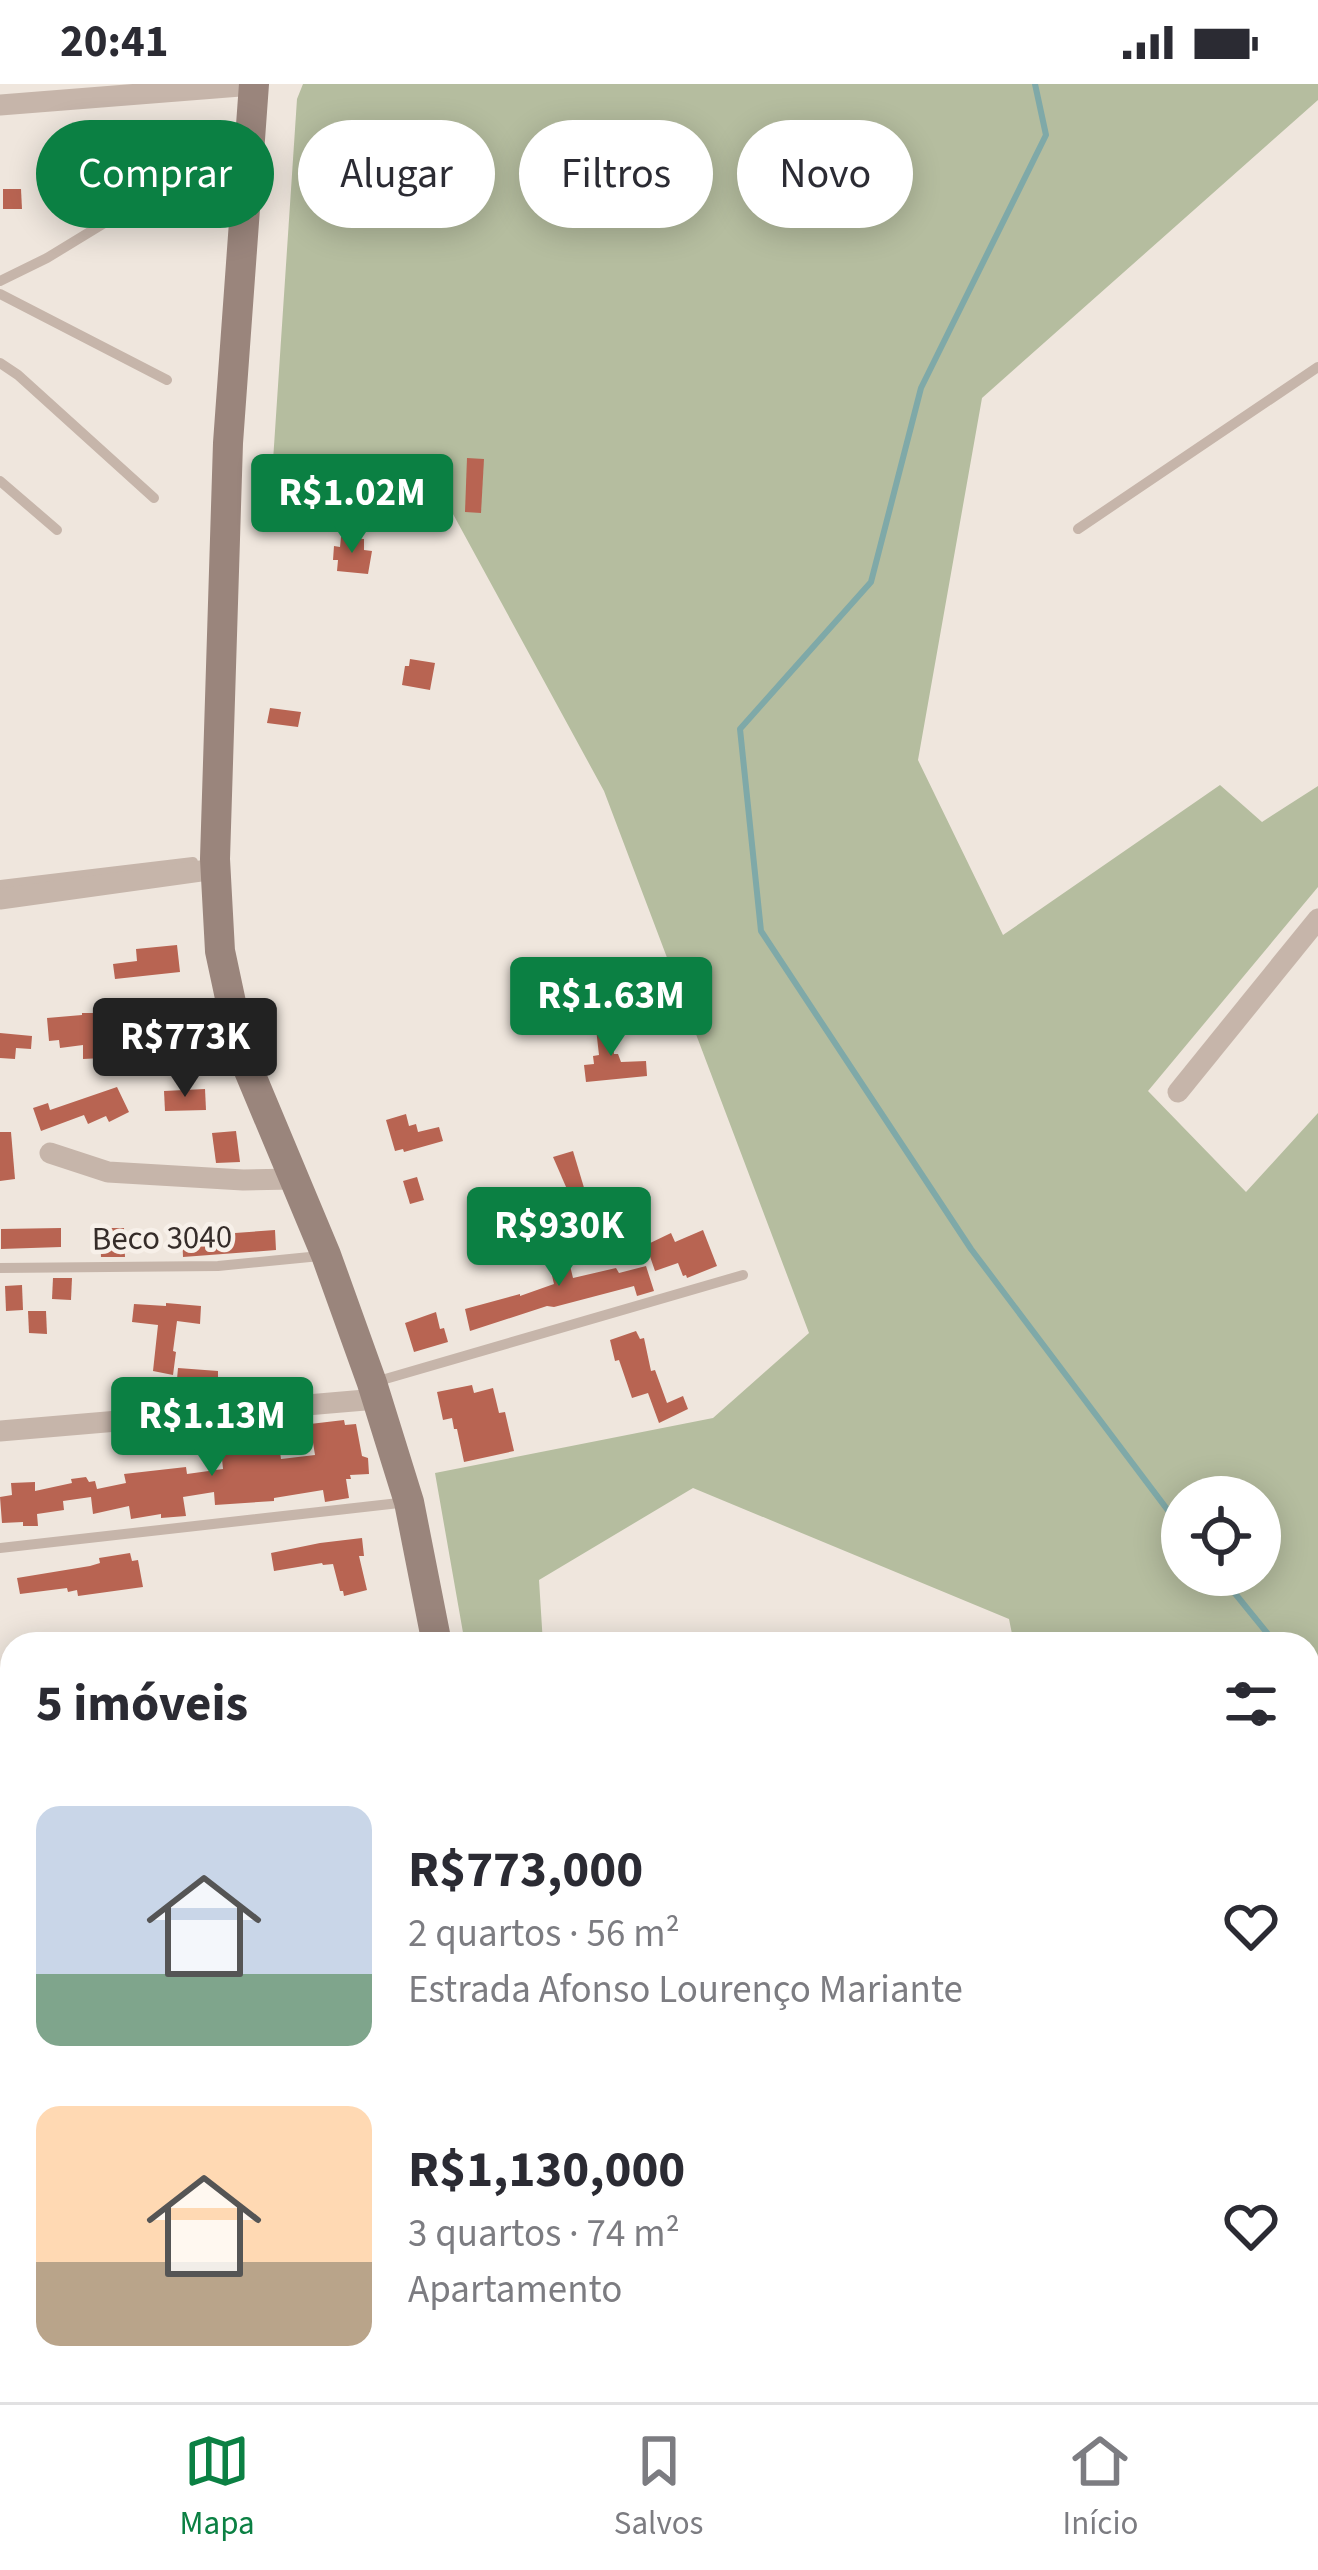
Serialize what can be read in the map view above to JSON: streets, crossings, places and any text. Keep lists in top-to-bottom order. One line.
{"streets":{"lane":["Beco 3040"]},"page":{"status":"20:41","chip":["Comprar","Alugar","Filtros","Novo"],"price":["R$1.02M","R$1.63M","R$773K","R$930K","R$1.13M"],"heading":"5 imóveis","list":[{"name":"R$773,000","note":"2 quartos · 56 m² · Estrada Afonso Lourenço Mariante"},{"name":"R$1,130,000","note":"3 quartos · 74 m² · Apartamento"}],"tabs":["Mapa","Salvos","Início"]}}
